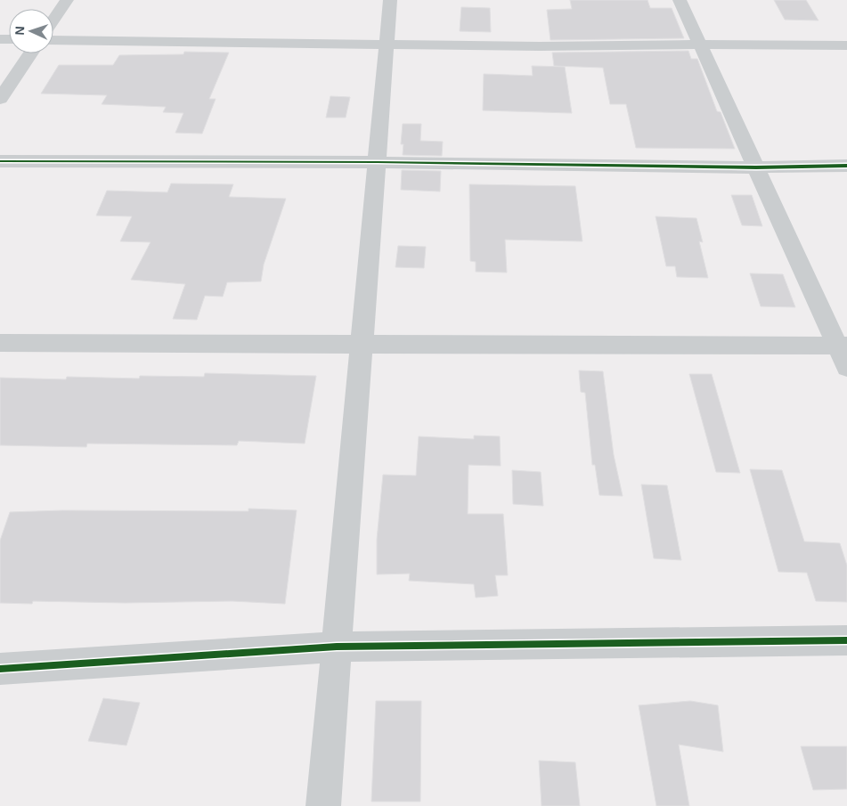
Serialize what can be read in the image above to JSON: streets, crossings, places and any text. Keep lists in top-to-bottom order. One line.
{"north":"left"}
